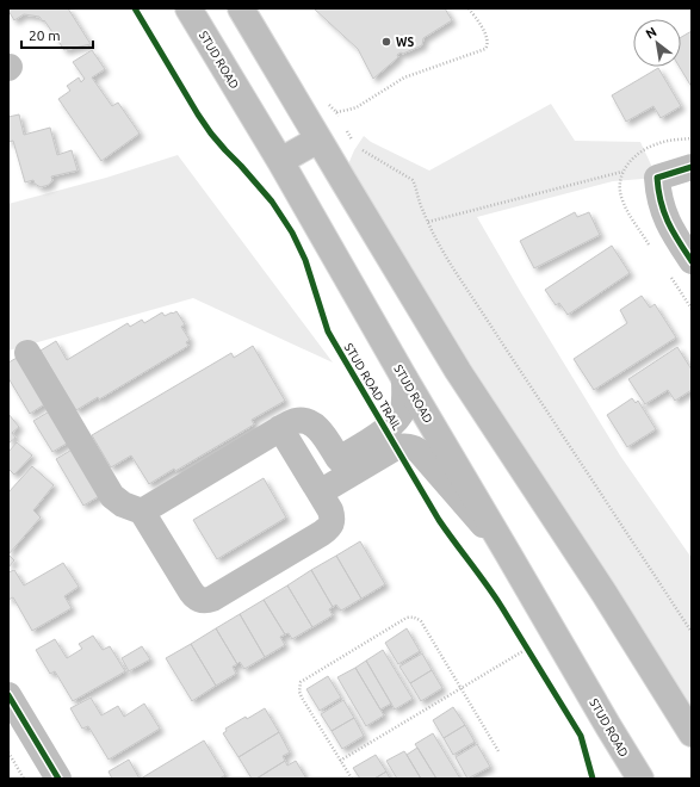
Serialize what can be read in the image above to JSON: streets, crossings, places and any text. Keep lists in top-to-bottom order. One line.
{"streets":{"main road":["STUD ROAD"],"cycle path":["STUD ROAD TRAIL"]},"places":["WS"],"scale_bar":"20 m","north":"top left"}
